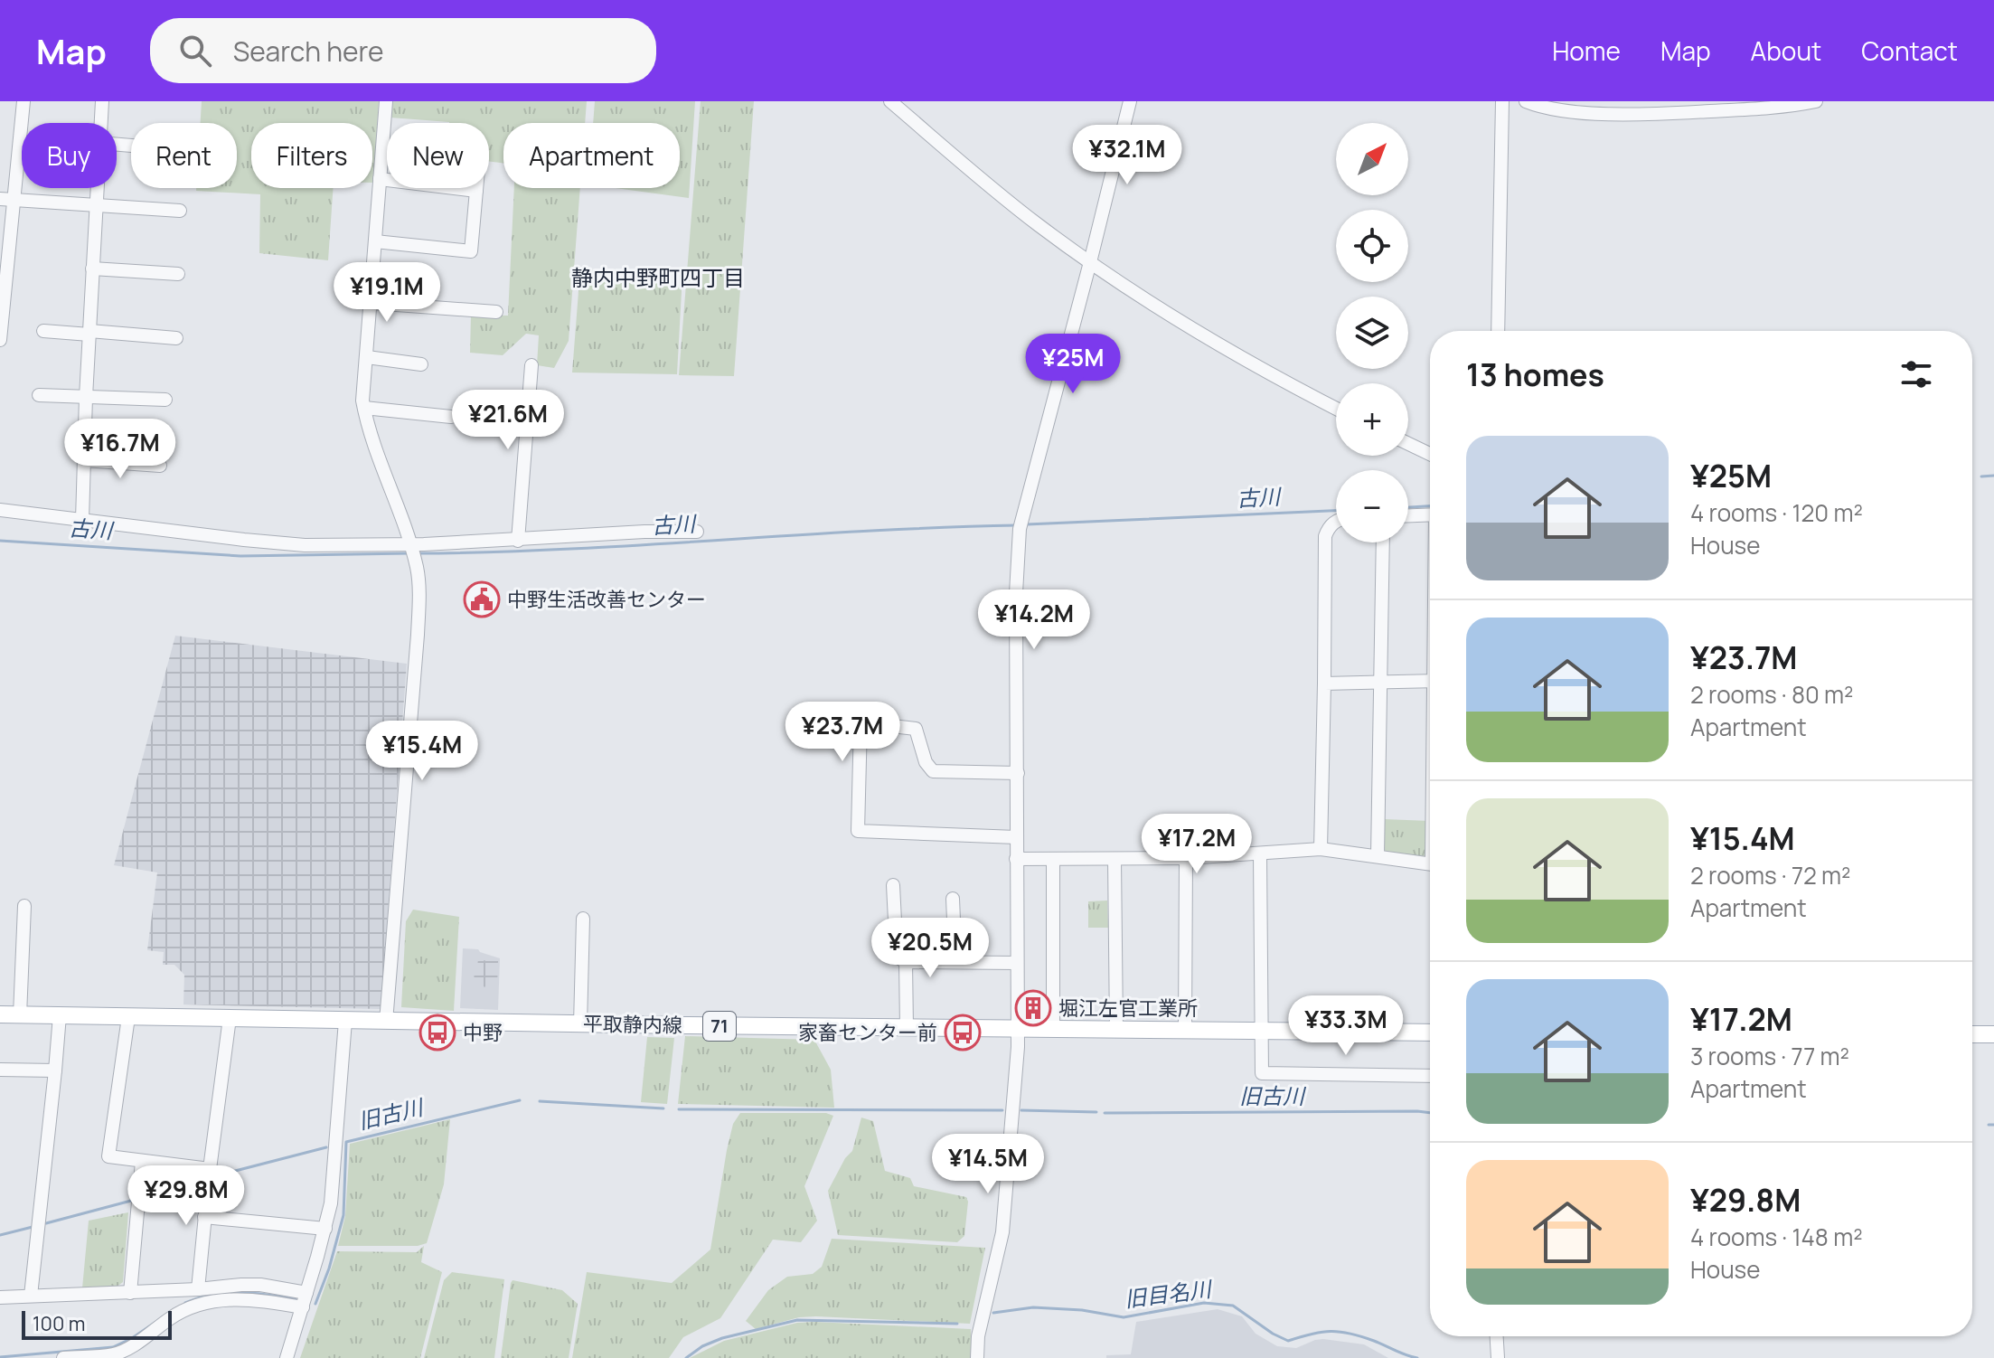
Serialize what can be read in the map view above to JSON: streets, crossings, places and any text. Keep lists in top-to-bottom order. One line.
{"streets":{"main road":["平取静内線","71"]},"districts":["静内中野町四丁目"],"water":["古川","旧古川","旧目名川"],"places":{"public building":["中野生活改善センター"],"building":["堀江左官工業所"],"bus stop":["中野","家畜センター前"]},"scale_bar":"100 m","north":"top right","page":{"header":"Map","search":"Search here","nav":["Home","Map","About","Contact"],"map_buttons":["+","−"],"chip":["Buy","Rent","Filters","New","Apartment"],"price":["¥32.1M","¥19.1M","¥25M","¥21.6M","¥16.7M","¥14.2M","¥23.7M","¥15.4M","¥17.2M","¥20.5M","¥33.3M","¥14.5M","¥29.8M"],"heading":"13 homes","list":[{"name":"¥25M","note":"4 rooms · 120 m² · House"},{"name":"¥23.7M","note":"2 rooms · 80 m² · Apartment"},{"name":"¥15.4M","note":"2 rooms · 72 m² · Apartment"},{"name":"¥17.2M","note":"3 rooms · 77 m² · Apartment"},{"name":"¥29.8M","note":"4 rooms · 148 m² · House"}],"scale":"100 m"}}
